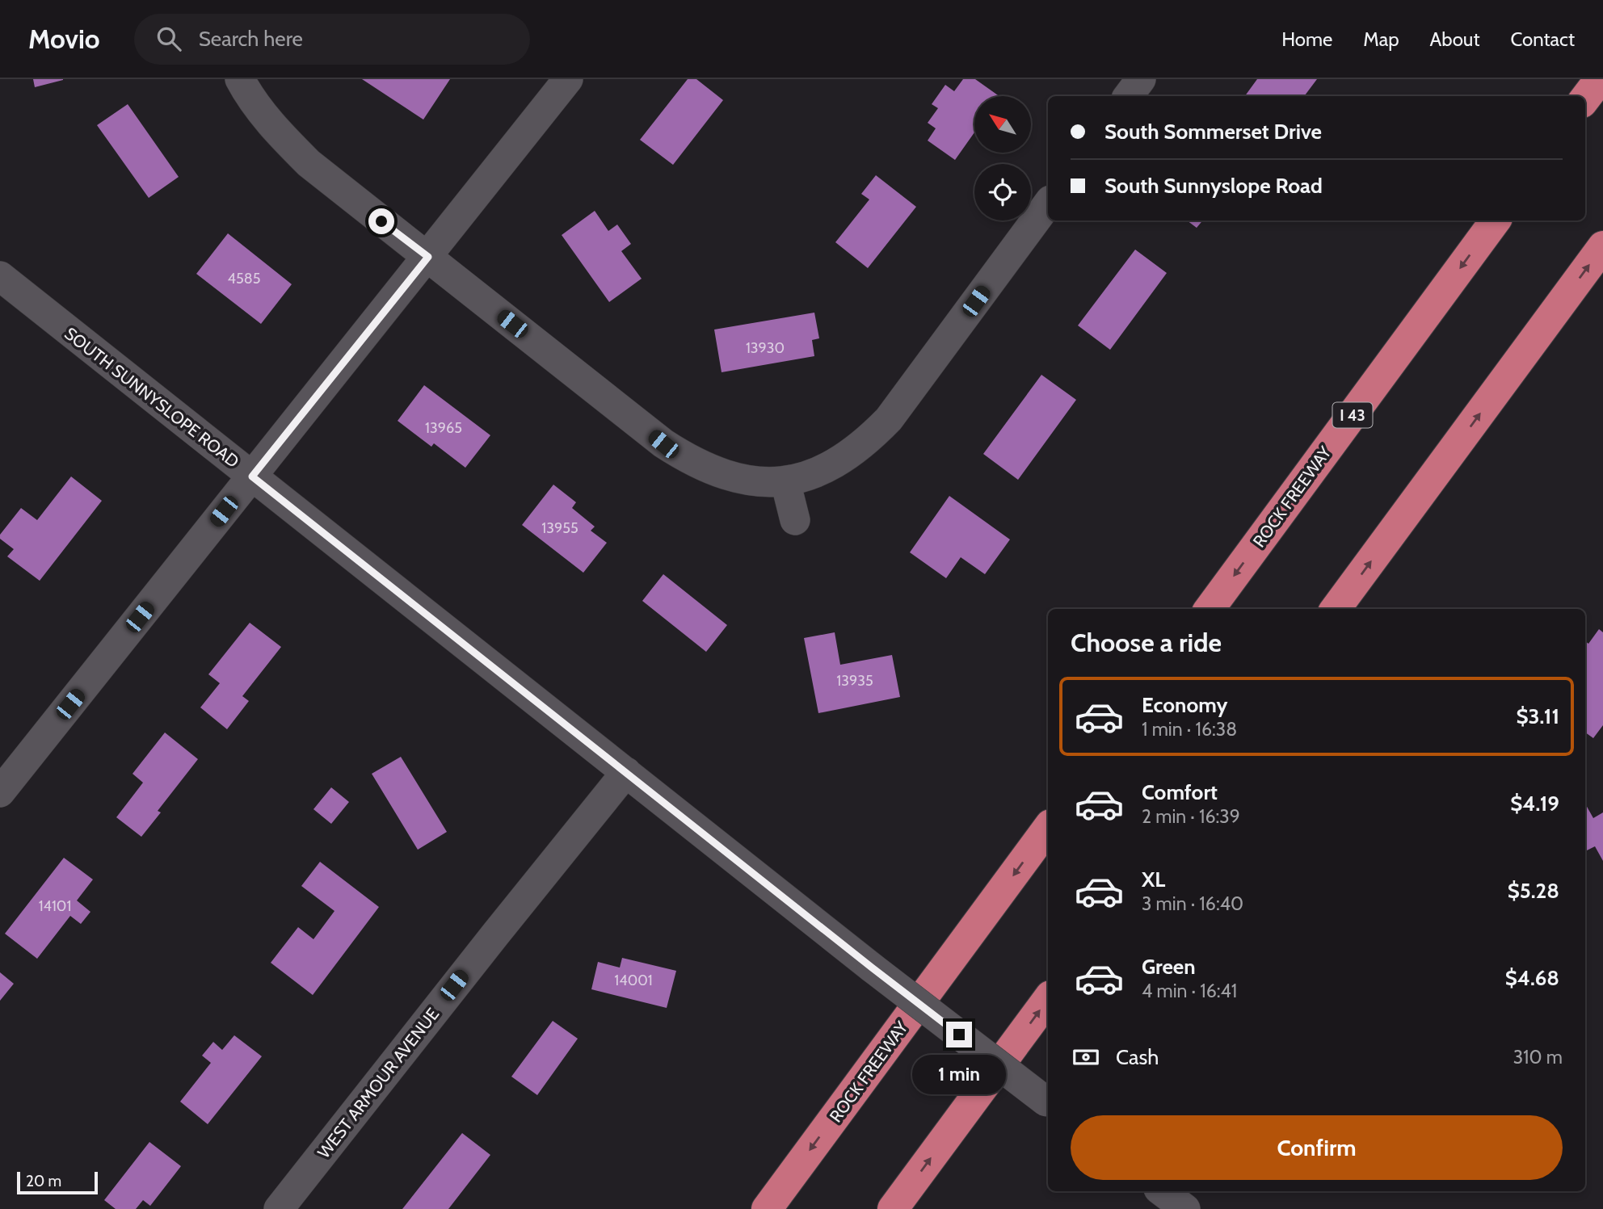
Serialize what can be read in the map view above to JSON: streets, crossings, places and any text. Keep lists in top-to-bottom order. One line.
{"streets":{"highway":["I 43","ROCK FREEWAY"],"street":["SOUTH SUNNYSLOPE ROAD","WEST ARMOUR AVENUE"]},"crossings":[["SOUTH SUNNYSLOPE ROAD","WEST ARMOUR AVENUE"]],"house_numbers":["4585","13930","13965","13955","13935","14101","14001"],"scale_bar":"20 m","north":"top left","page":{"header":"Movio","search":"Search here","nav":["Home","Map","About","Contact"],"banner":["South Sommerset Drive","South Sunnyslope Road"],"heading":"Choose a ride","list":[{"name":"Economy","note":"1 min · 16:38","value":"$3.11"},{"name":"Comfort","note":"2 min · 16:39","value":"$4.19"},{"name":"XL","note":"3 min · 16:40","value":"$5.28"},{"name":"Green","note":"4 min · 16:41","value":"$4.68"}],"pay":["Cash","310 m"],"bubble":"1 min","buttons":"Confirm","scale":"20 m"}}
